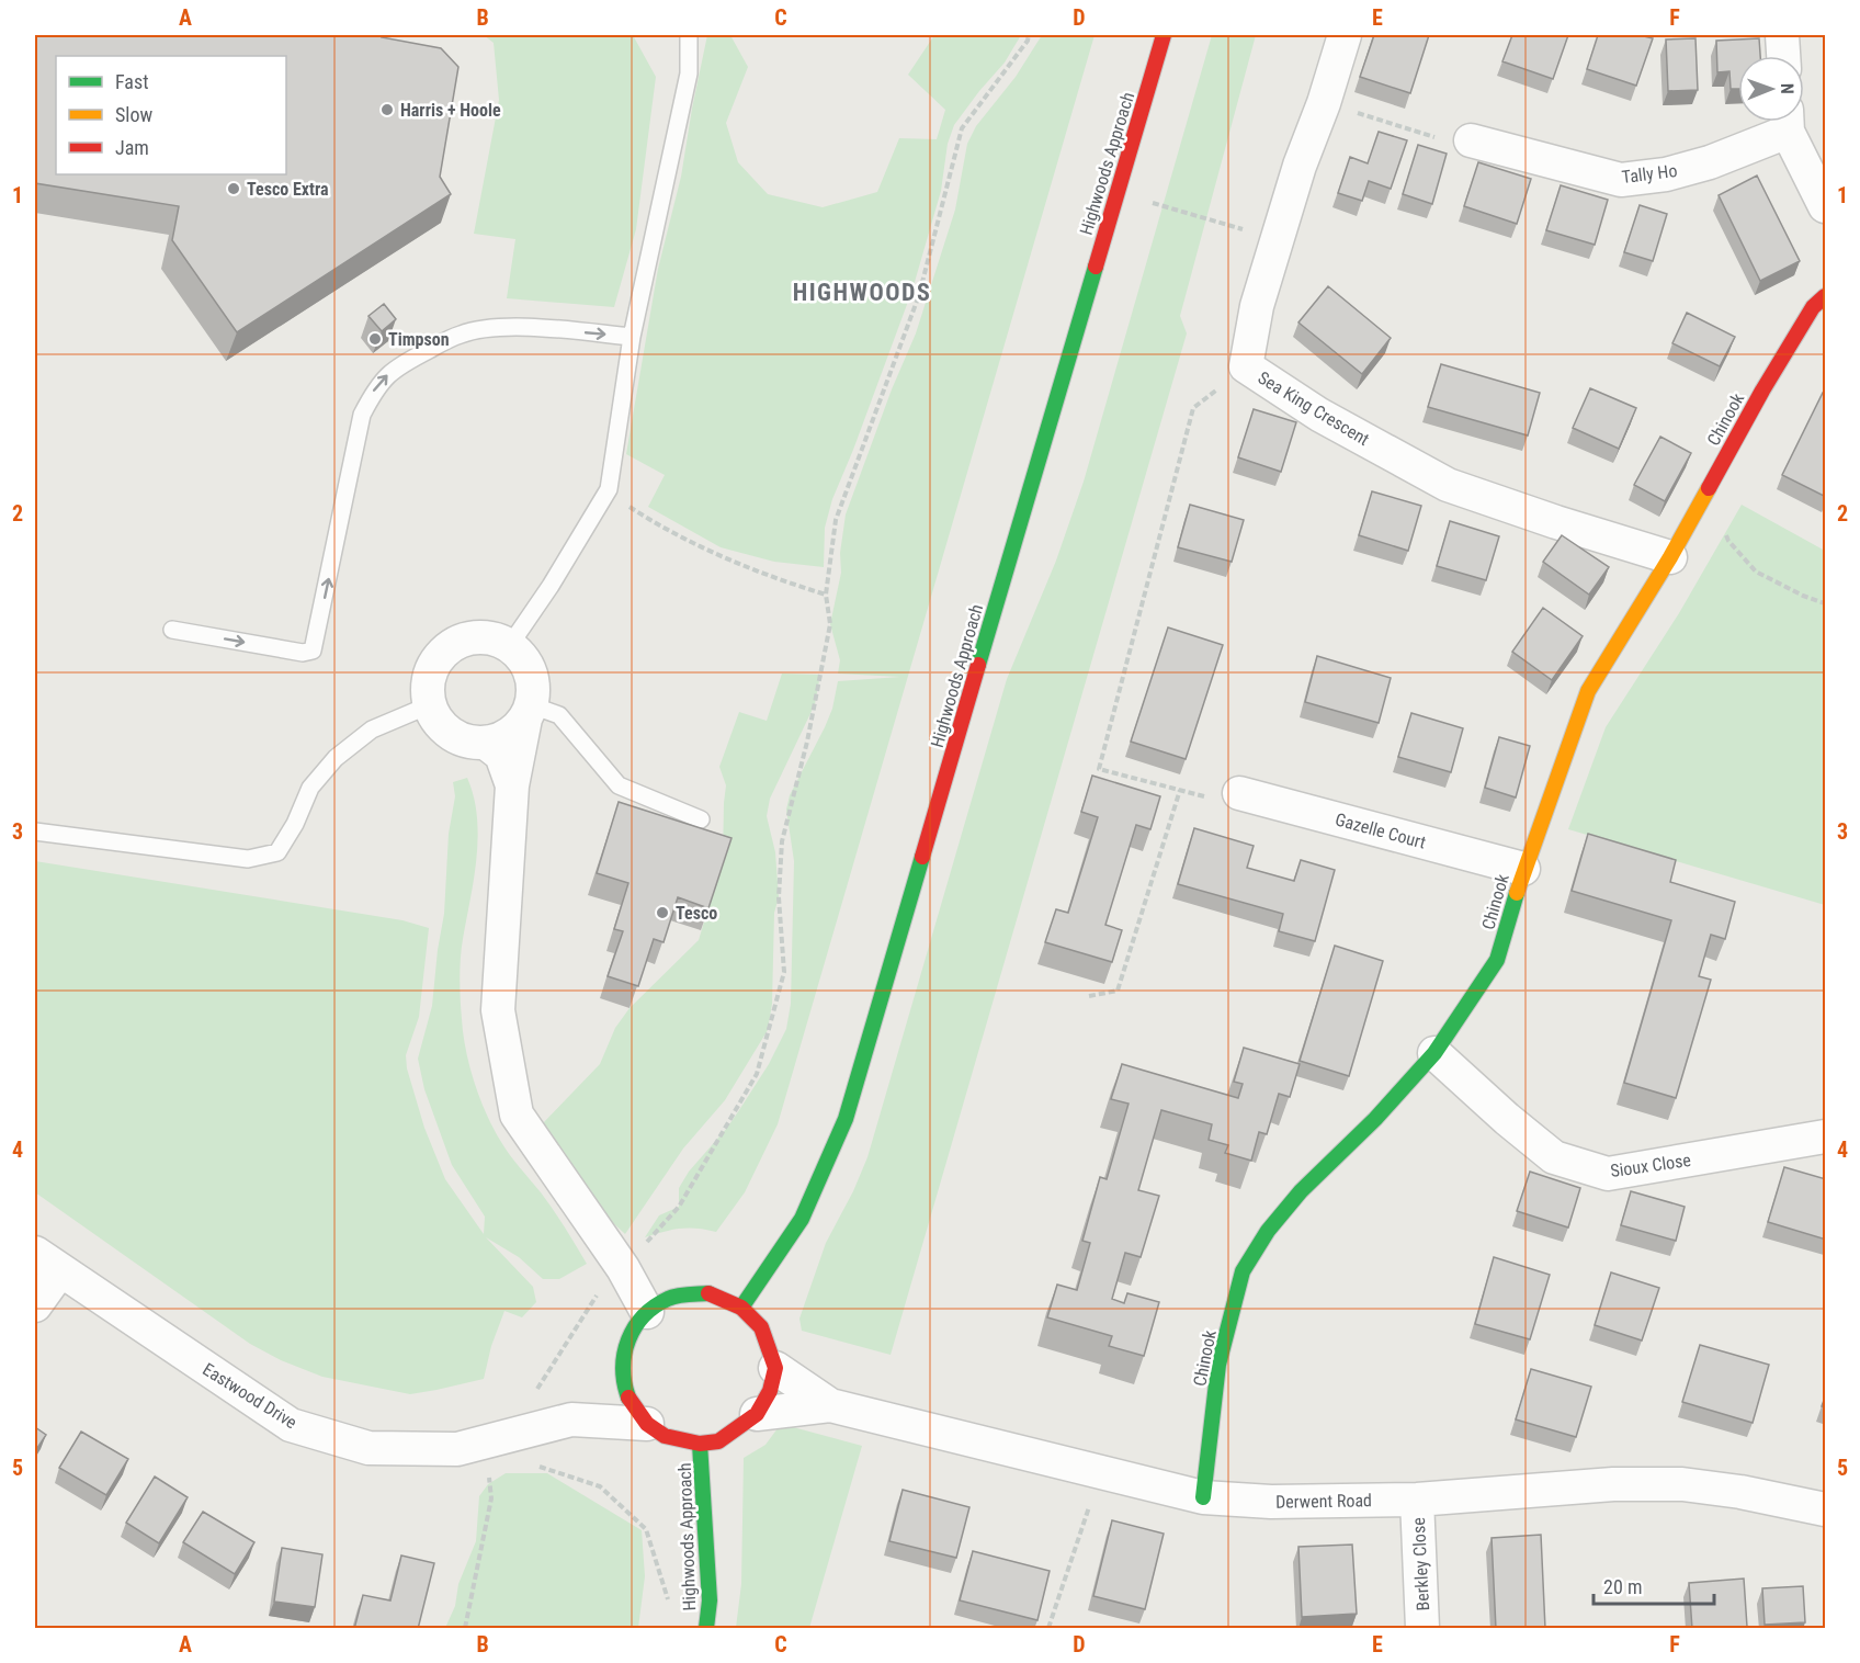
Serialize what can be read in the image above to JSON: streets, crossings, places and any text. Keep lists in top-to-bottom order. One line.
{"streets":{"street":["Highwoods Approach","Tally Ho","Sea King Crescent","Chinook","Gazelle Court","Sioux Close","Eastwood Drive","Derwent Road","Berkley Close"]},"crossings":[["Highwoods Approach","Eastwood Drive"],["Highwoods Approach","Derwent Road"],["Sea King Crescent","Chinook"],["Chinook","Gazelle Court"],["Chinook","Sioux Close"],["Chinook","Derwent Road"],["Eastwood Drive","Derwent Road"],["Derwent Road","Berkley Close"]],"districts":["HIGHWOODS"],"places":["Harris + Hoole","Tesco Extra","Timpson","Tesco"],"legend":["Fast","Slow","Jam"],"scale_bar":"20 m","north":"right","grid":{"columns":["A","B","C","D","E","F"],"rows":["1","2","3","4","5"]}}
